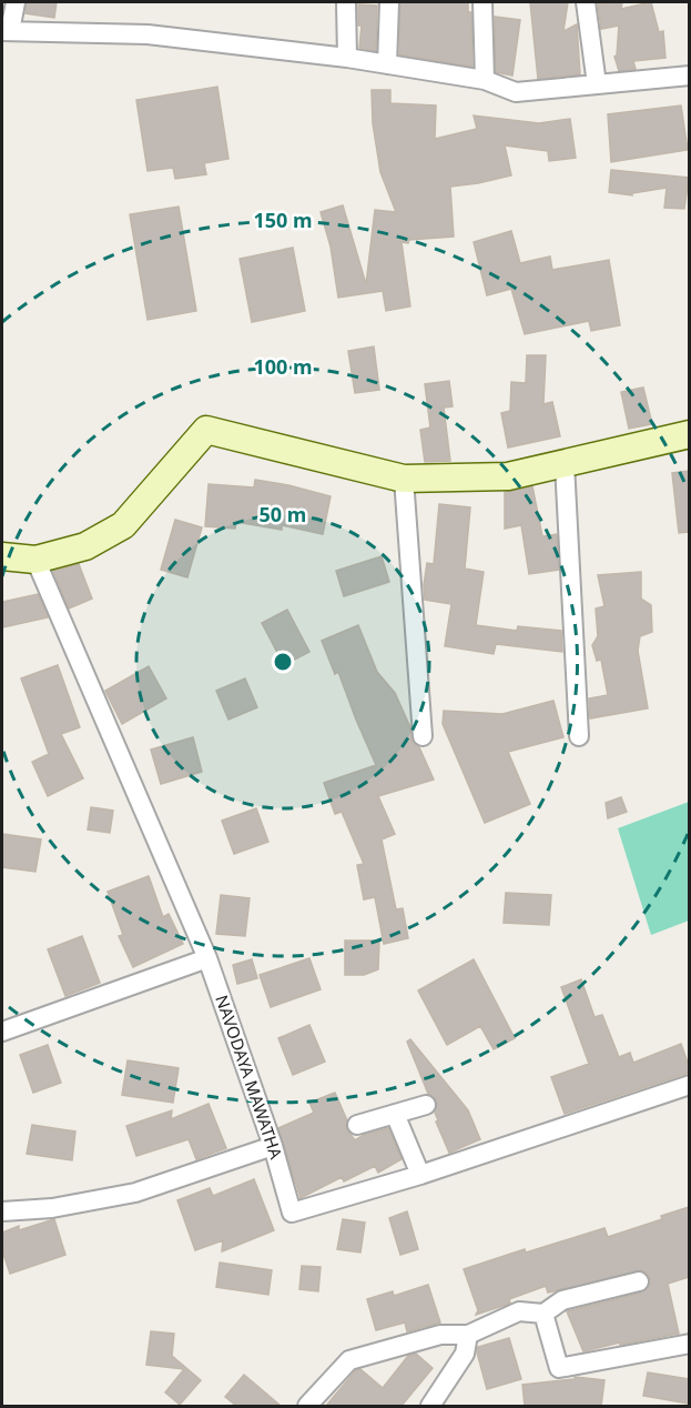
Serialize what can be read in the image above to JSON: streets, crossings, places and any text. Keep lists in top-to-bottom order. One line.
{"streets":{"street":["NAVODAYA MAWATHA"]},"rings":["150 m","100 m","50 m"]}
